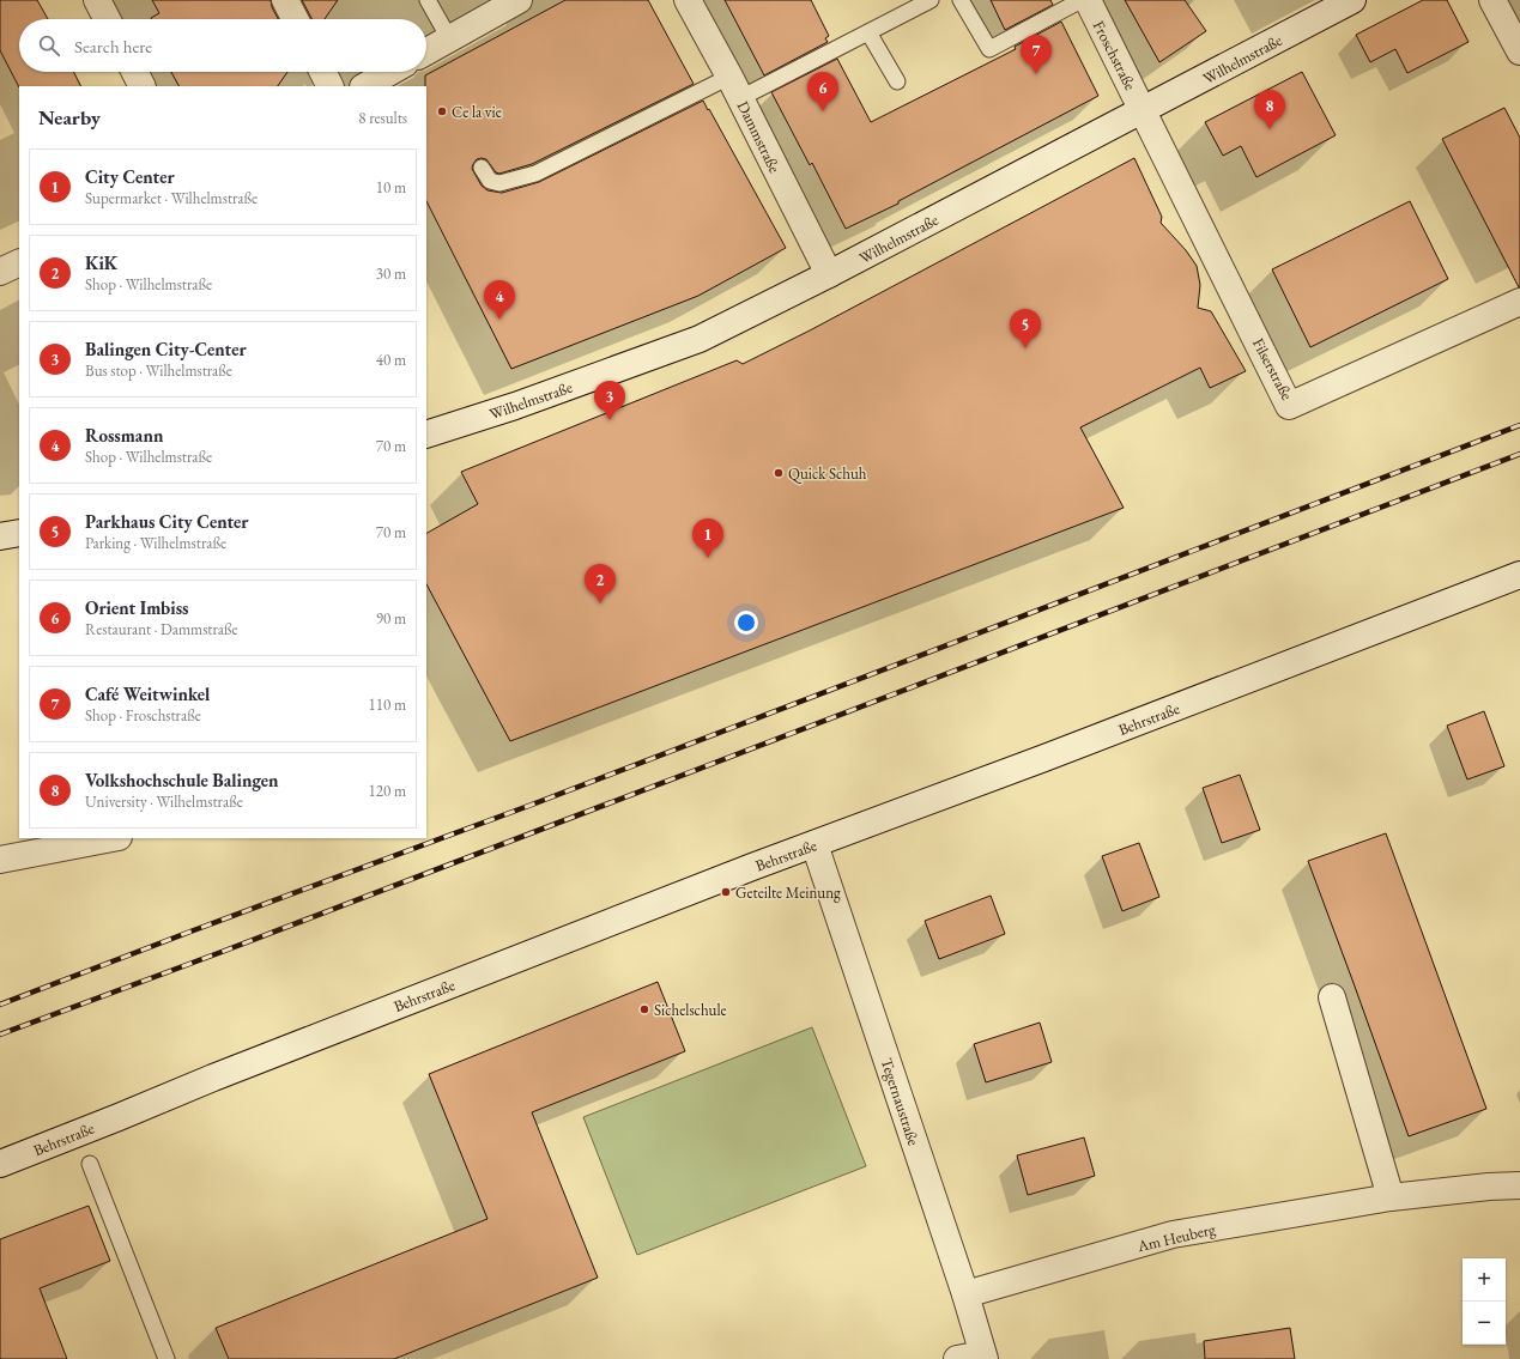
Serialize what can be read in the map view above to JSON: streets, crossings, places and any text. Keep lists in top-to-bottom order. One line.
{"streets":{"street":["Froschstraße","Wilhelmstraße","Dammstraße","Filserstraße","Behrstraße","Tegernaustraße","Am Heuberg"]},"crossings":[["Froschstraße","Wilhelmstraße"],["Froschstraße","Filserstraße"],["Wilhelmstraße","Dammstraße"],["Wilhelmstraße","Filserstraße"],["Behrstraße","Tegernaustraße"],["Tegernaustraße","Am Heuberg"]],"places":["Ce la vie","Quick Schuh","Geteilte Meinung","Sichelschule"],"page":{"search":"Search here","pins":["7","6","8","4","5","3","1","2"],"heading":["Nearby","8 results"],"list":[{"mark":"1","name":"City Center","note":"Supermarket · Wilhelmstraße","value":"10 m"},{"mark":"2","name":"KiK","note":"Shop · Wilhelmstraße","value":"30 m"},{"mark":"3","name":"Balingen City-Center","note":"Bus stop · Wilhelmstraße","value":"40 m"},{"mark":"4","name":"Rossmann","note":"Shop · Wilhelmstraße","value":"70 m"},{"mark":"5","name":"Parkhaus City Center","note":"Parking · Wilhelmstraße","value":"70 m"},{"mark":"6","name":"Orient Imbiss","note":"Restaurant · Dammstraße","value":"90 m"},{"mark":"7","name":"Café Weitwinkel","note":"Shop · Froschstraße","value":"110 m"},{"mark":"8","name":"Volkshochschule Balingen","note":"University · Wilhelmstraße","value":"120 m"}],"map_buttons":["+","−"]}}
